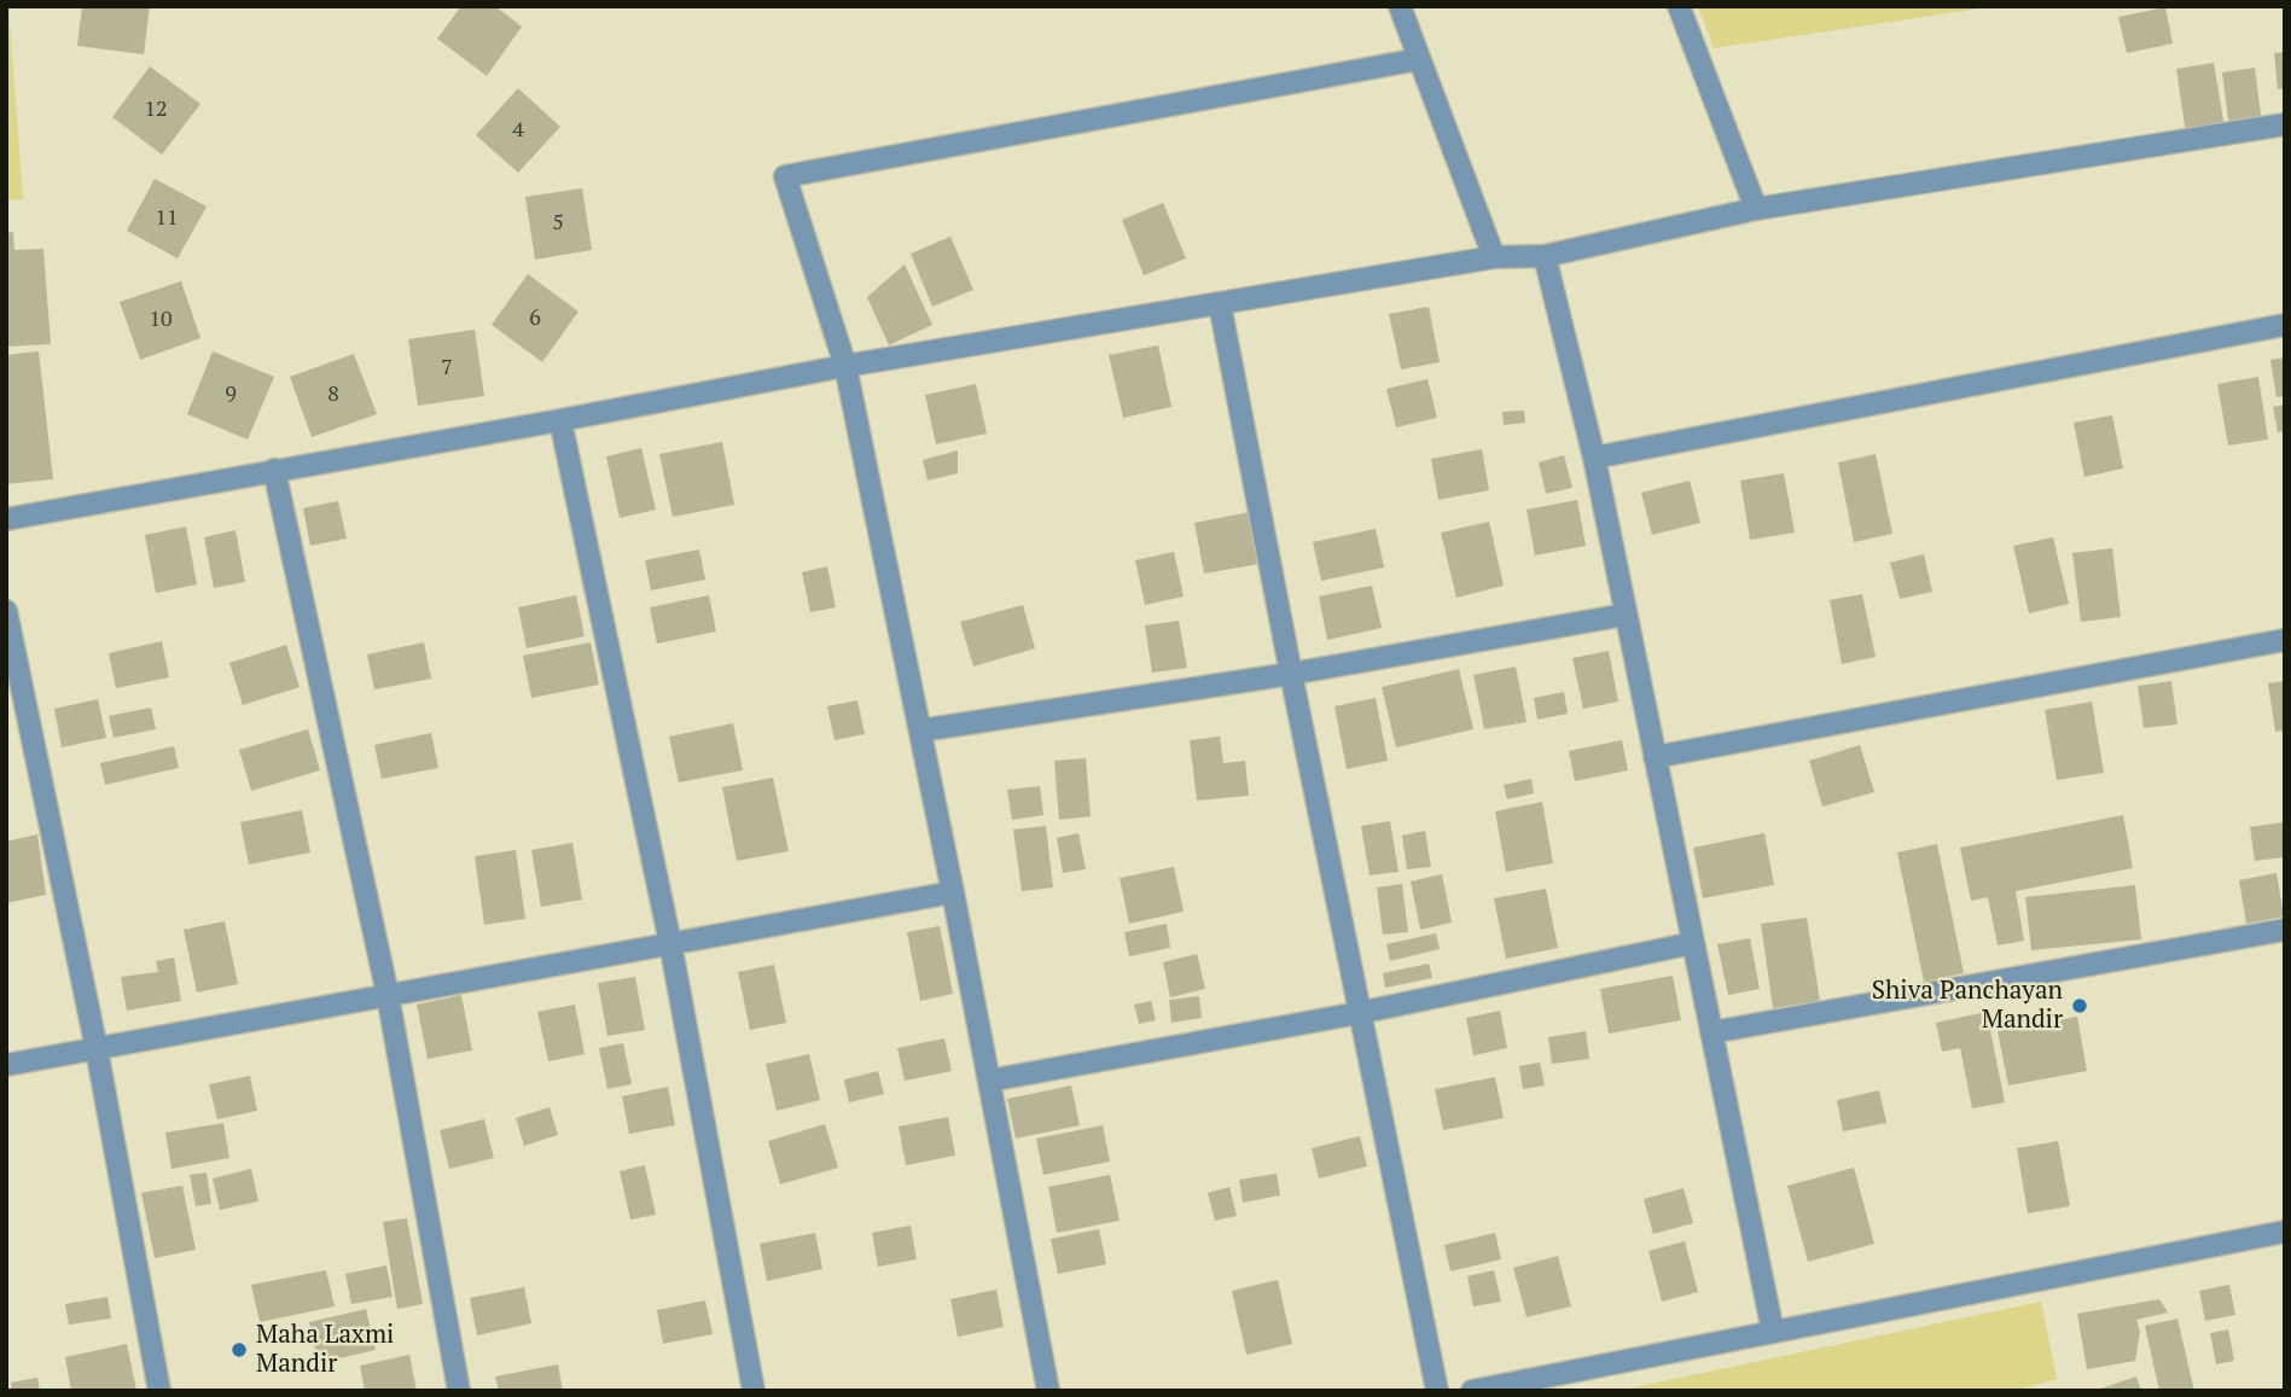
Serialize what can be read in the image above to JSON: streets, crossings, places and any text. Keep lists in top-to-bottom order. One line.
{"places":["Shiva Panchayan Mandir","Maha Laxmi Mandir"],"house_numbers":["12","4","11","5","6","10","7","9","8"]}
